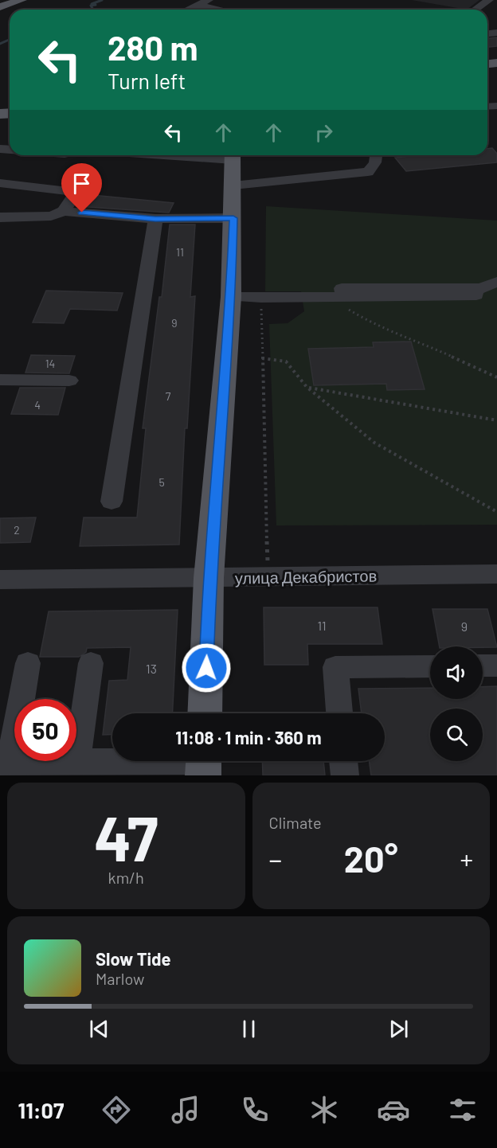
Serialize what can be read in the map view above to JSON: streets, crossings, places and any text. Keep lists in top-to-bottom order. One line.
{"streets":{"street":["улица Декабристов"]},"house_numbers":["11","9","14","7","4","5","2","11","9","13"],"page":{"turn":["280 m","Turn left"],"limit":"50","trip":"11:08 · 1 min · 360 m","tile":[["47","km/h"],"Climate"],"heat":["−","20°","+"],"song":["Slow Tide","Marlow"],"tabs":"11:07"}}
